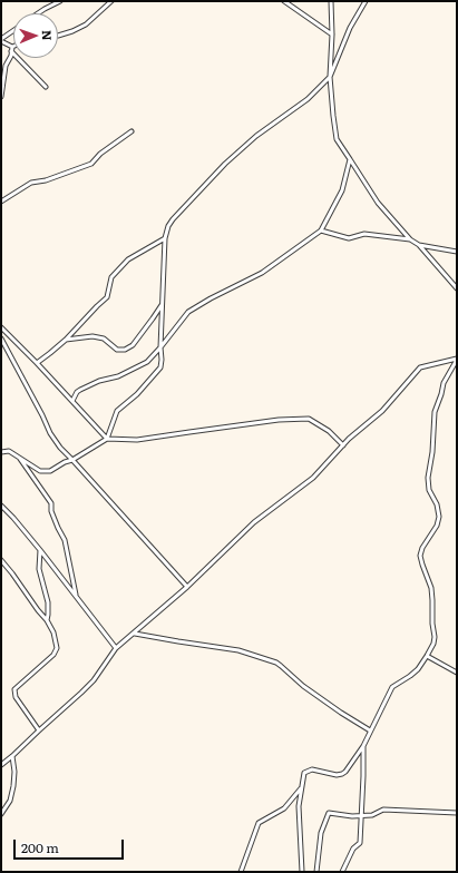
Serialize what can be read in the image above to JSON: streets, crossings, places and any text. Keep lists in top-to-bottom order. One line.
{"scale_bar":"200 m","north":"right"}
